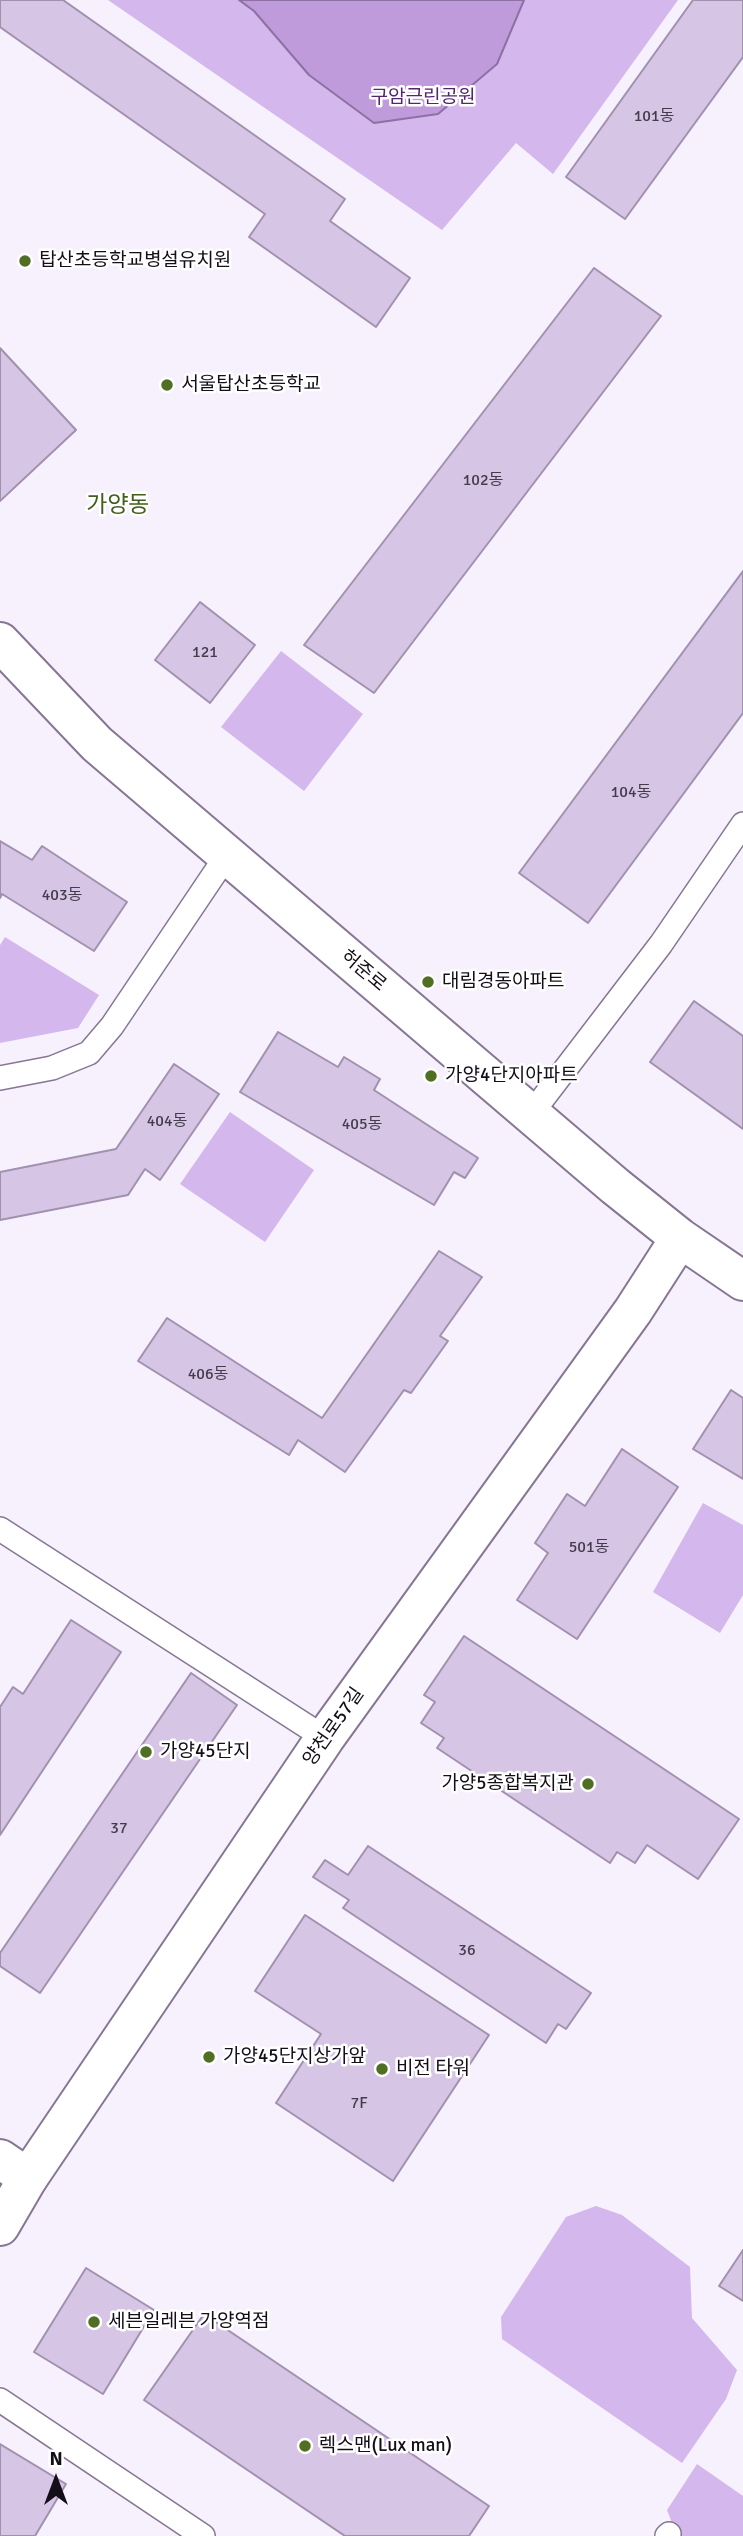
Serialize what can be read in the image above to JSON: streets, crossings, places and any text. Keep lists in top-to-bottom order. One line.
{"streets":{"street":["허준로","양천로57길"]},"crossings":[["허준로","양천로57길"]],"districts":["가양동"],"parks":["구암근린공원"],"places":["탑산초등학교병설유치원","서울탑산초등학교","대림경동아파트","가양4단지아파트","가양45단지","가양5종합복지관","가양45단지상가앞","비전 타워","세븐일레븐 가양역점","렉스맨(Lux man)"],"house_numbers":["101동","102동","121","104동","403동","404동","405동","406동","501동","37","36","7F"],"north":"top"}
